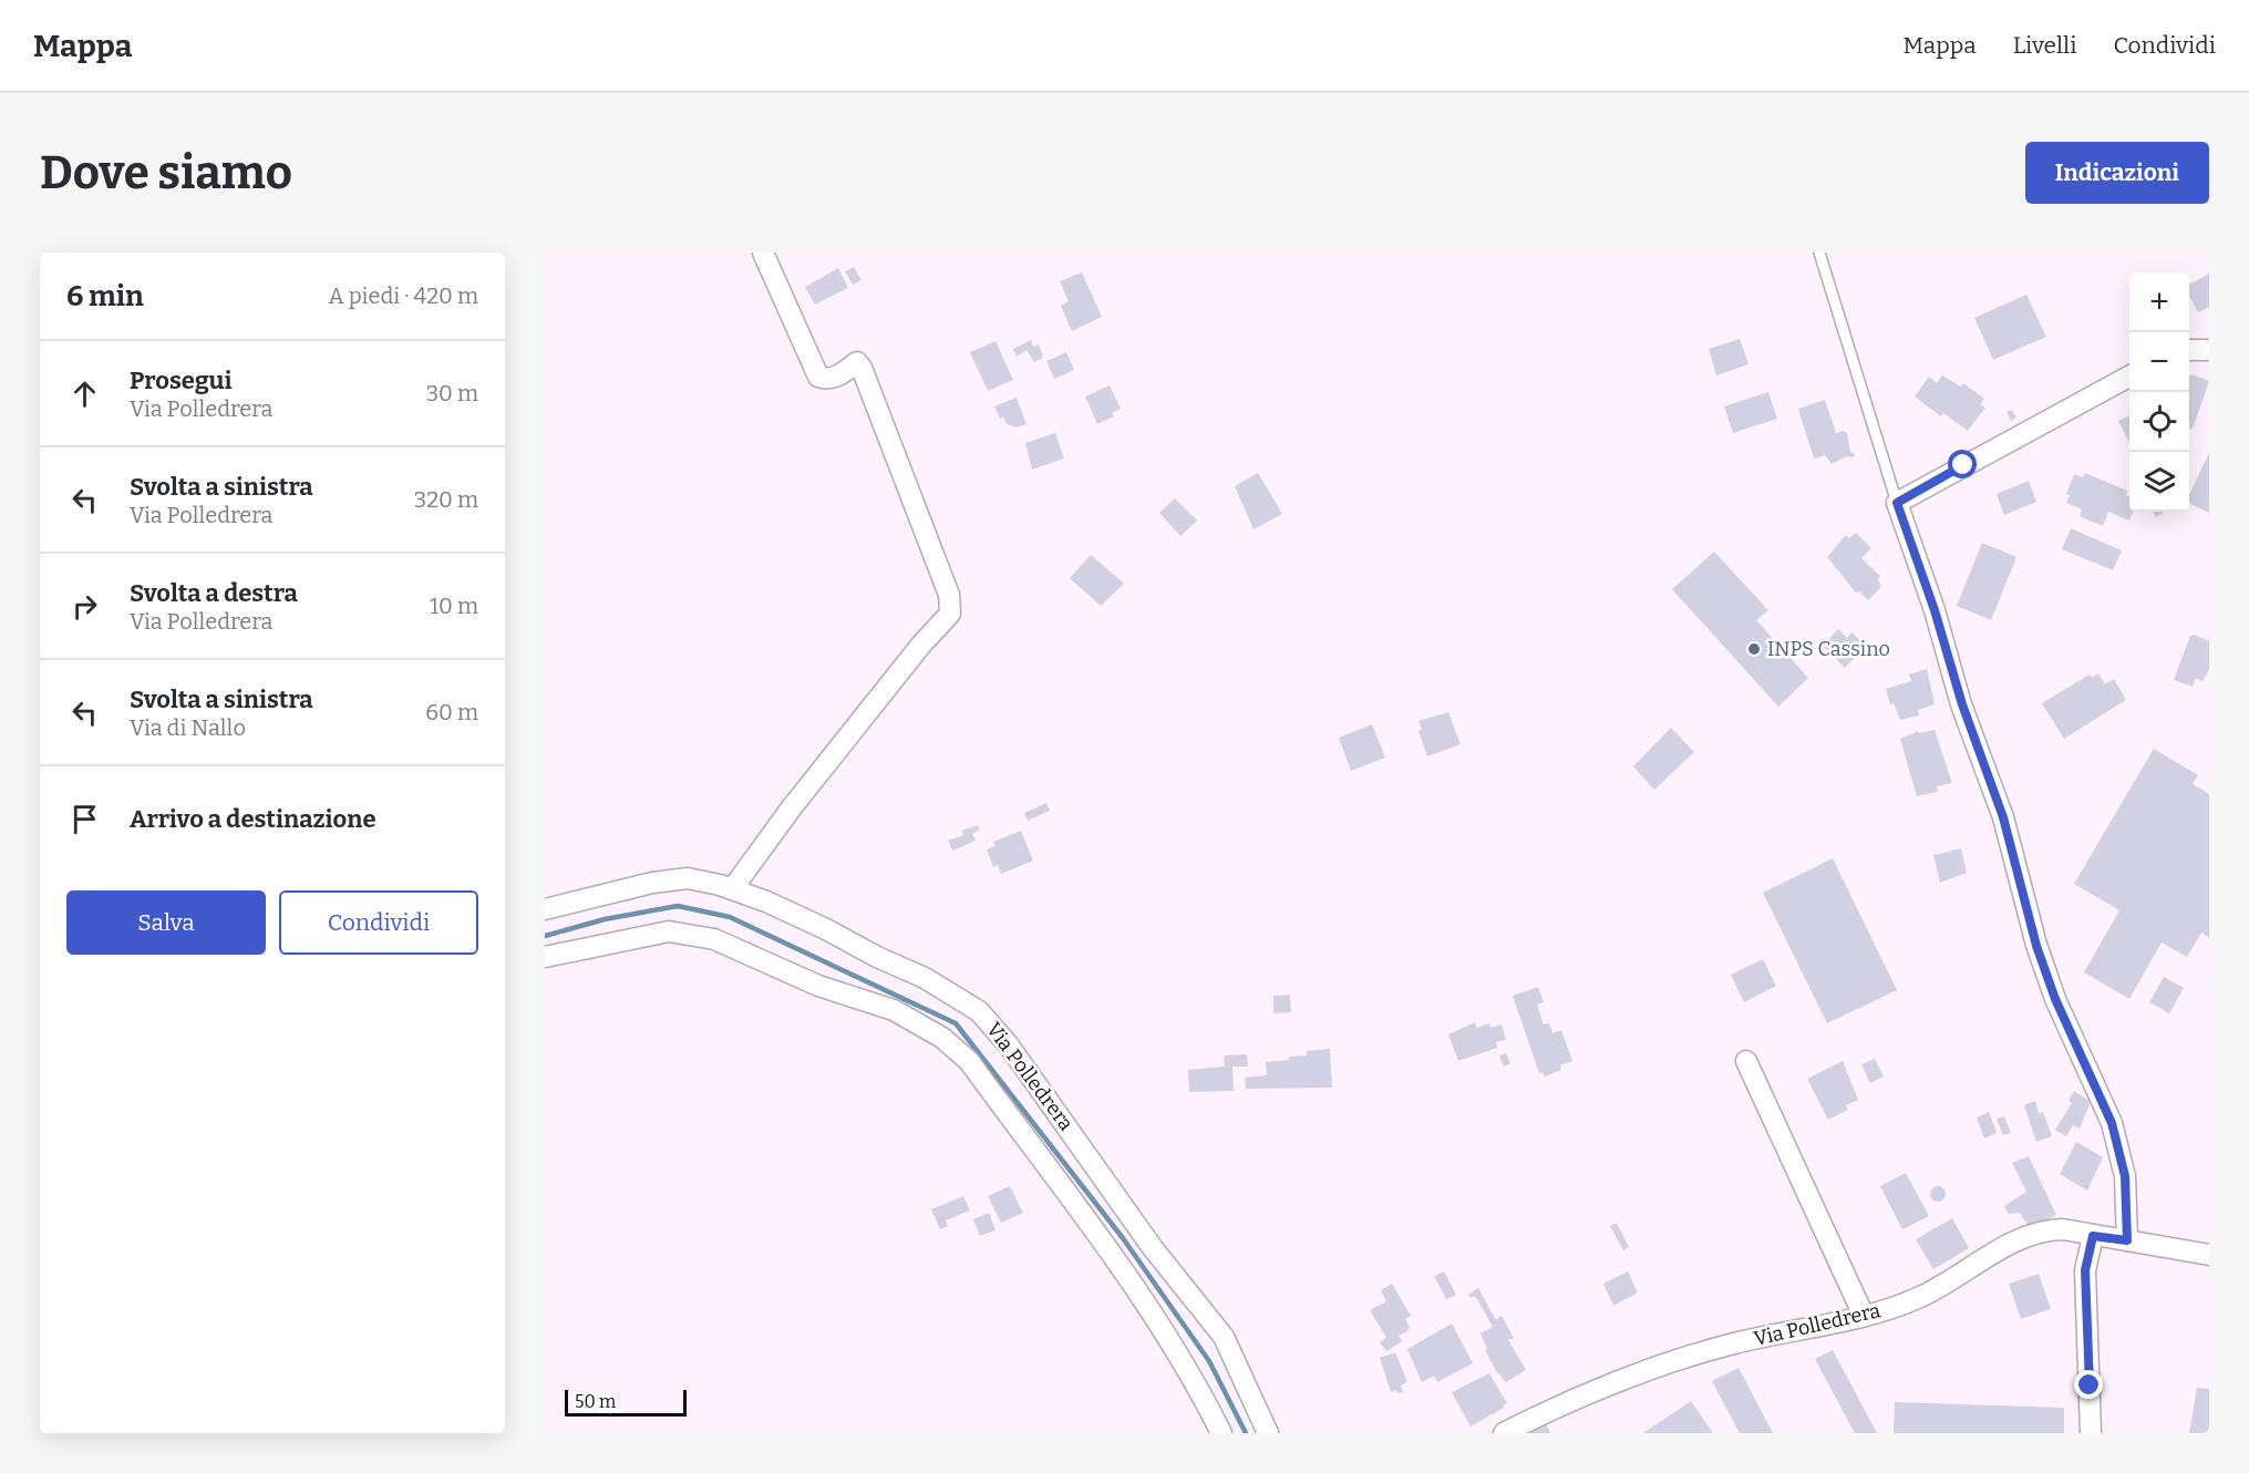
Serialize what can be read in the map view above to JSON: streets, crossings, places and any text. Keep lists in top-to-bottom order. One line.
{"streets":{"street":["Via Polledrera"]},"places":["INPS Cassino"],"scale_bar":"50 m","page":{"header":"Mappa","nav":["Mappa","Livelli","Condividi"],"buttons":["Indicazioni",["Salva","Condividi"]],"title":"Dove siamo","heading":["6 min","A piedi · 420 m"],"map_buttons":["+","−"],"list":[["Prosegui","Via Polledrera","30 m"],["Svolta a sinistra","Via Polledrera","320 m"],["Svolta a destra","Via Polledrera","10 m"],["Svolta a sinistra","Via di Nallo","60 m"],"Arrivo a destinazione"],"scale":"50 m"}}
